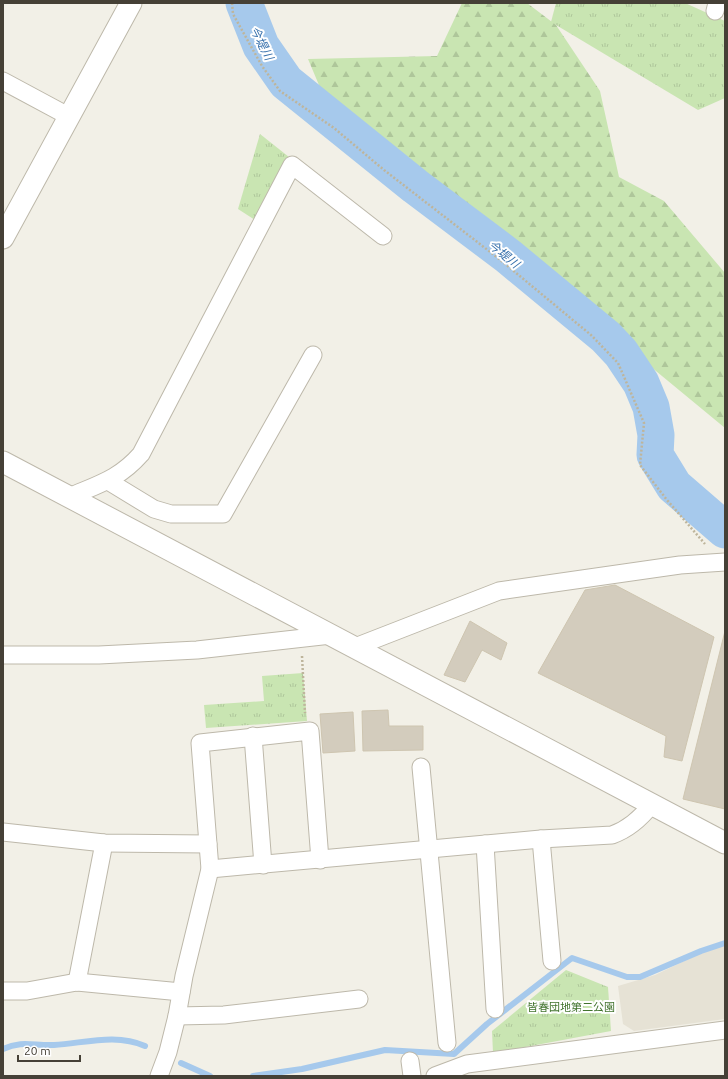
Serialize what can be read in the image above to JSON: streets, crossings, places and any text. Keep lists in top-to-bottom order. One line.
{"water":["今堤川"],"parks":["皆春団地第二公園"],"scale_bar":"20 m"}
